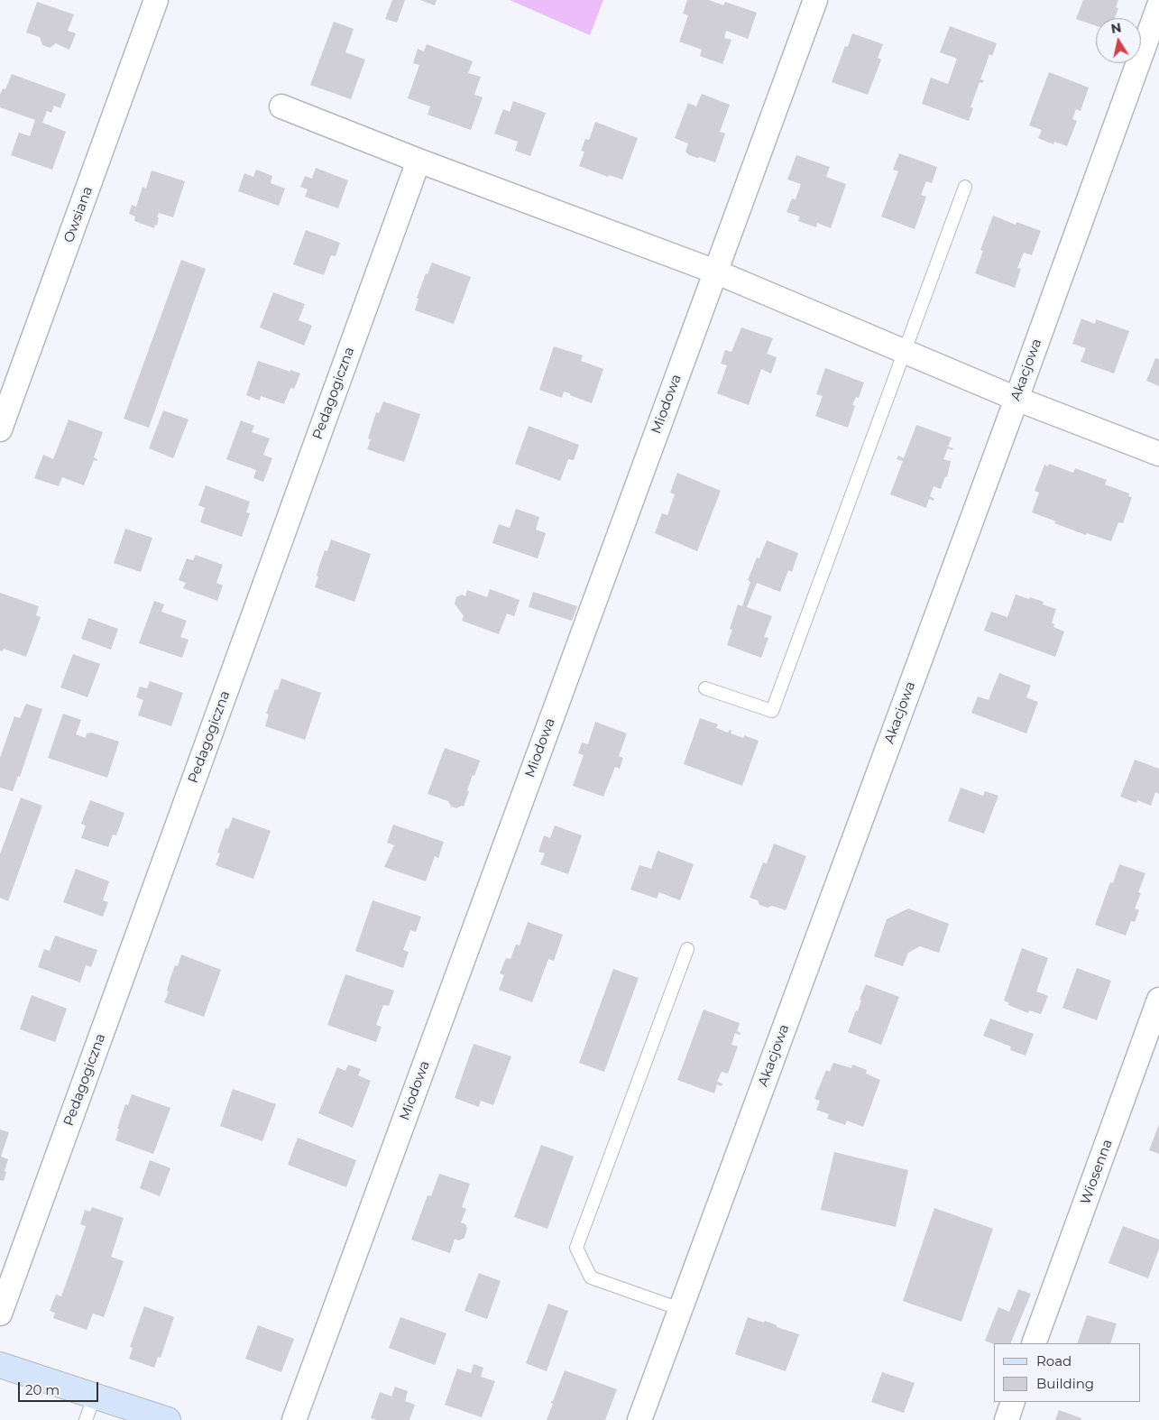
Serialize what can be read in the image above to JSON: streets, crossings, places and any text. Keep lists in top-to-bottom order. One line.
{"streets":{"street":["Owsiana","Akacjowa","Pedagogiczna","Miodowa","Wiosenna"]},"legend":["Road","Building"],"scale_bar":"20 m","north":"top"}
